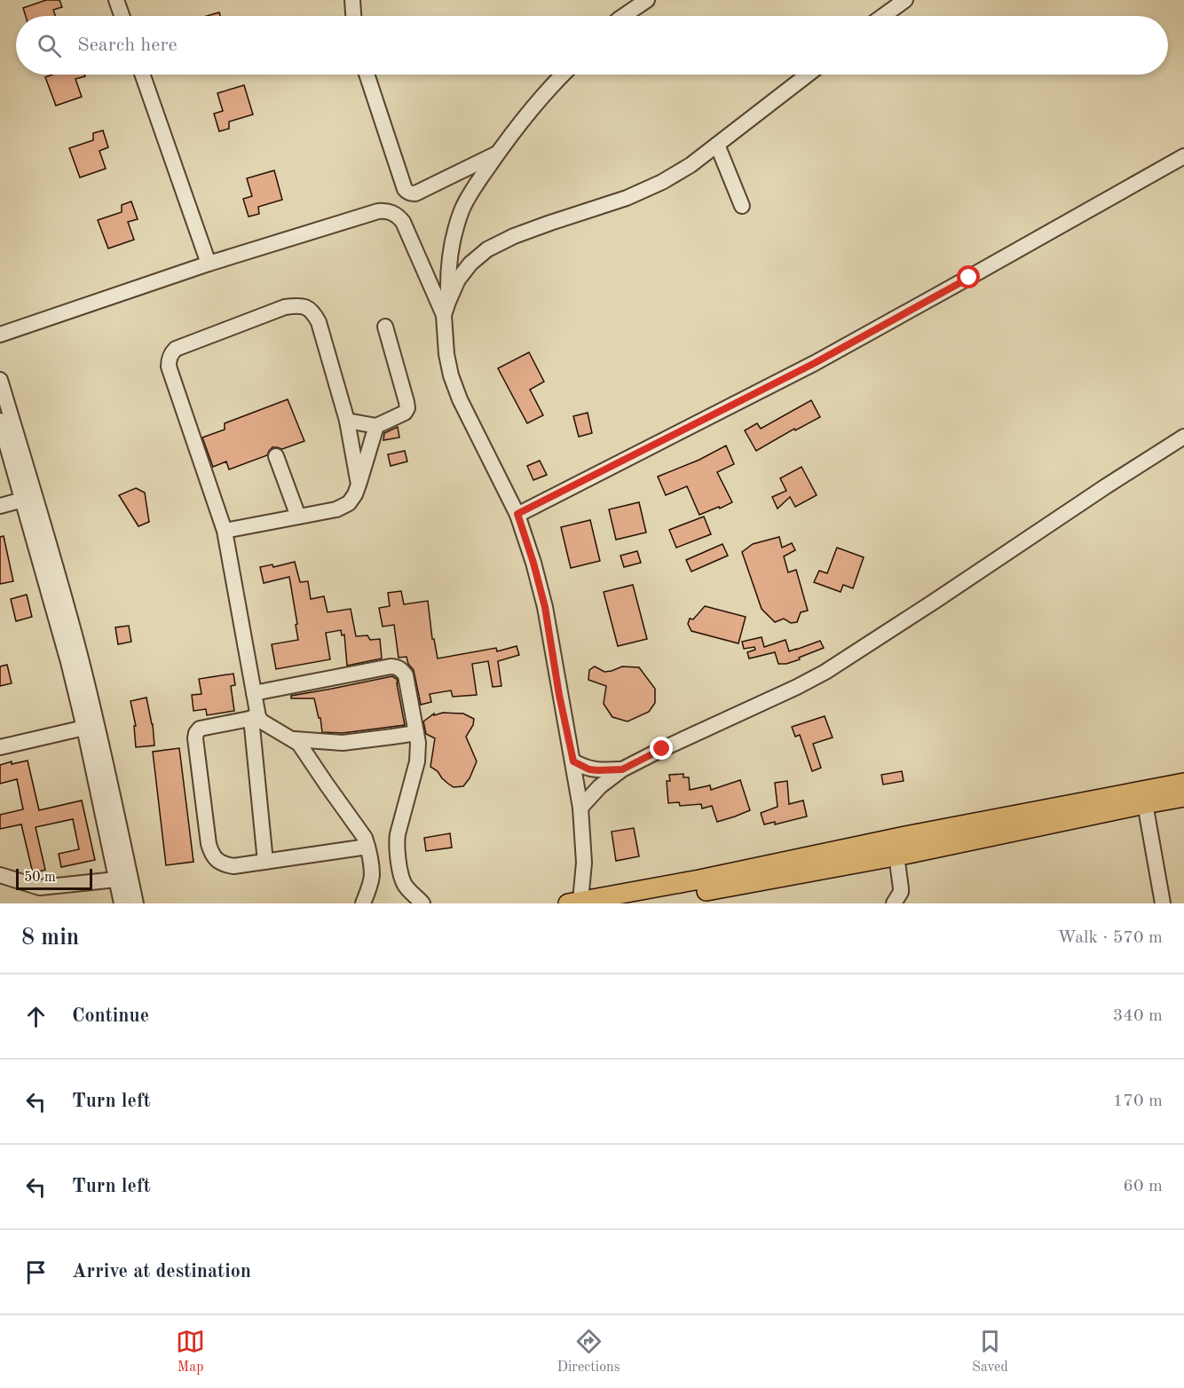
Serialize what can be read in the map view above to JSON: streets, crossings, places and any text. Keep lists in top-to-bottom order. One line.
{"scale_bar":"50 m","page":{"search":"Search here","scale":"50 m","heading":["8 min","Walk · 570 m"],"list":[["Continue","340 m"],["Turn left","170 m"],["Turn left","60 m"],"Arrive at destination"],"nav":["Map","Directions","Saved"]}}
